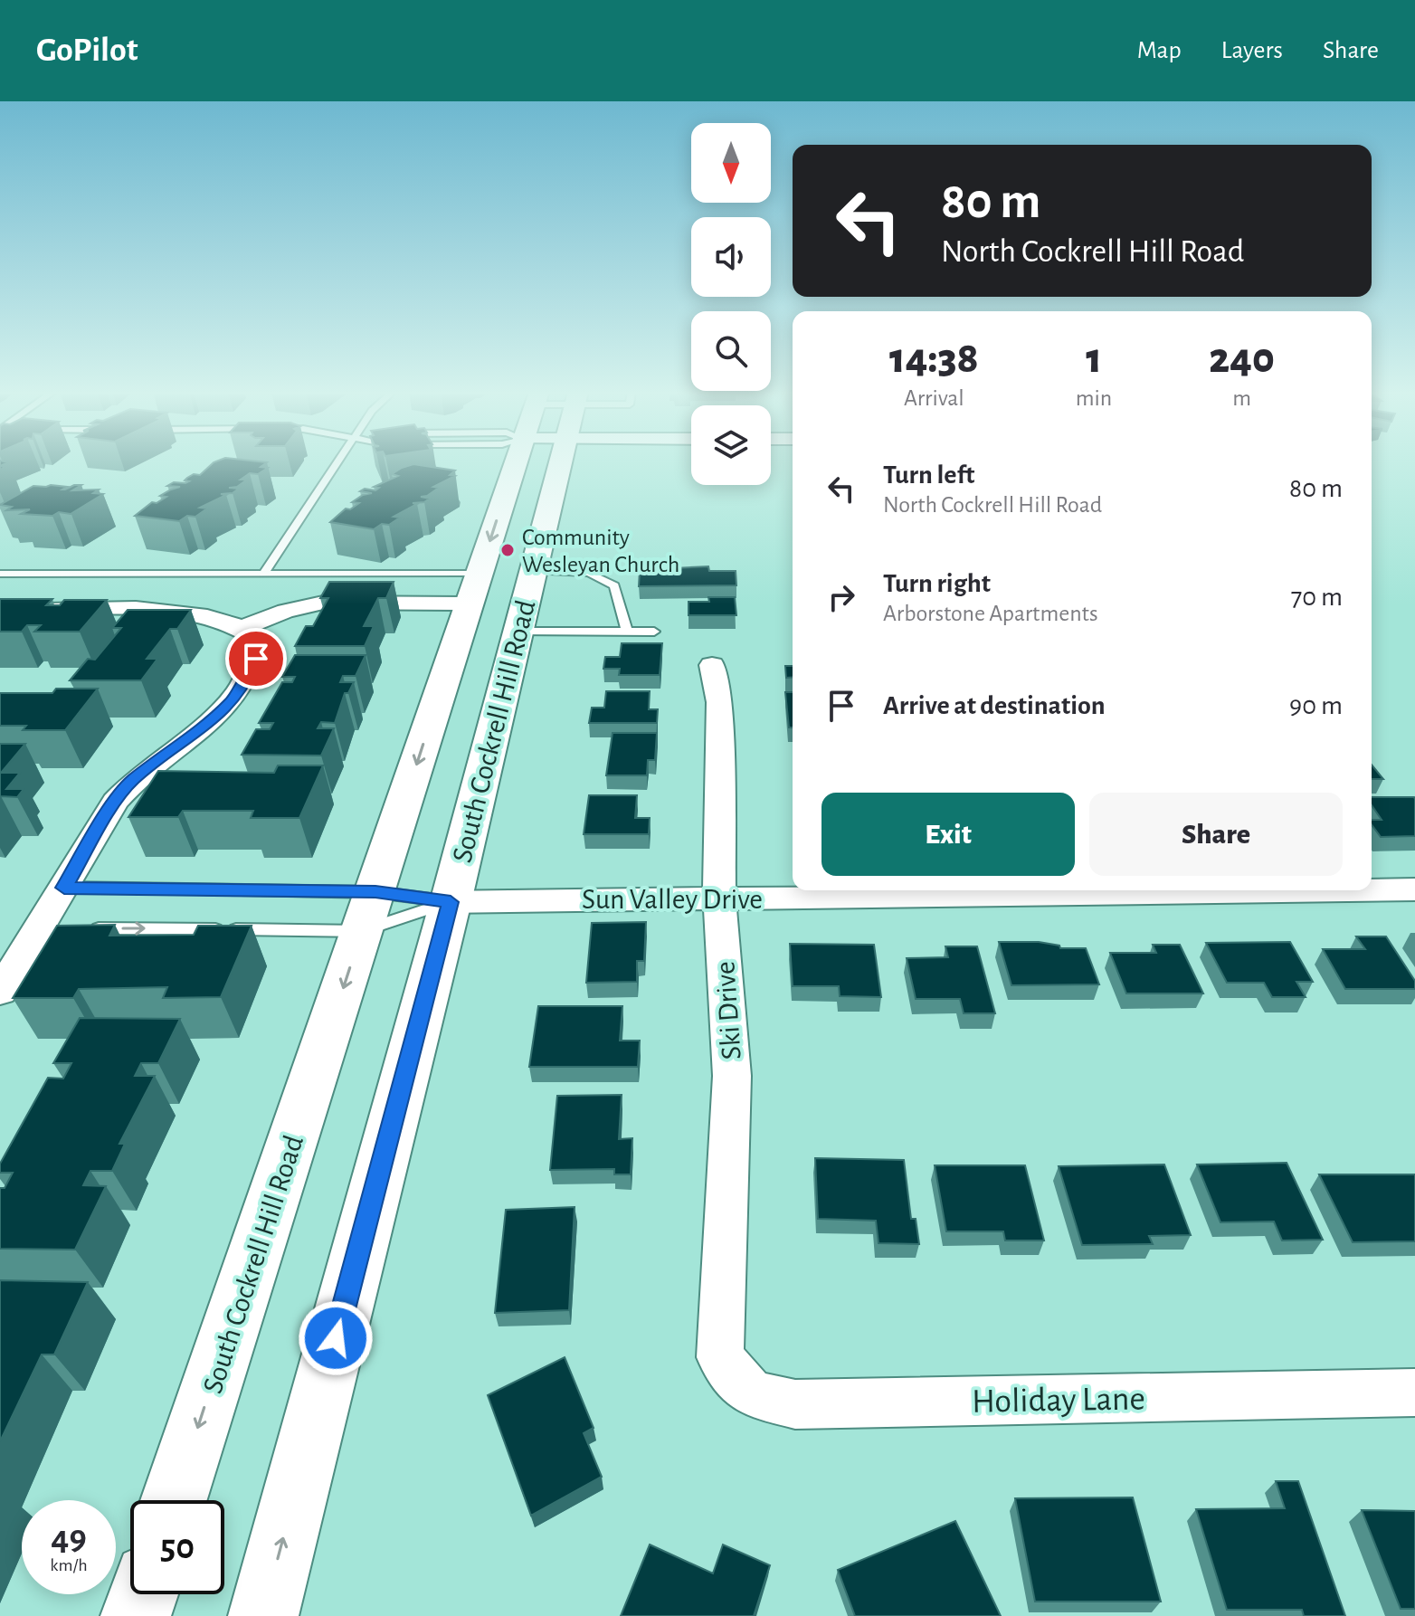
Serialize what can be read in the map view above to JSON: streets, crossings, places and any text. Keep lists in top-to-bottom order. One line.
{"streets":{"main road":["South Cockrell Hill Road"],"street":["Sun Valley Drive","Ski Drive","Holiday Lane"]},"crossings":[["South Cockrell Hill Road","Sun Valley Drive"],["Sun Valley Drive","Ski Drive"],["Ski Drive","Holiday Lane"]],"places":["Community Wesleyan Church"],"north":"bottom","page":{"header":"GoPilot","nav":["Map","Layers","Share"],"turn":["80 m","North Cockrell Hill Road"],"eta":["14:38","Arrival","1","min","240","m"],"list":[{"name":"Turn left","note":"North Cockrell Hill Road","value":"80 m"},{"name":"Turn right","note":"Arborstone Apartments","value":"70 m"},{"name":"Arrive at destination","value":"90 m"}],"buttons":["Exit","Share"],"speed":"49 km/h","limit":"50"}}
